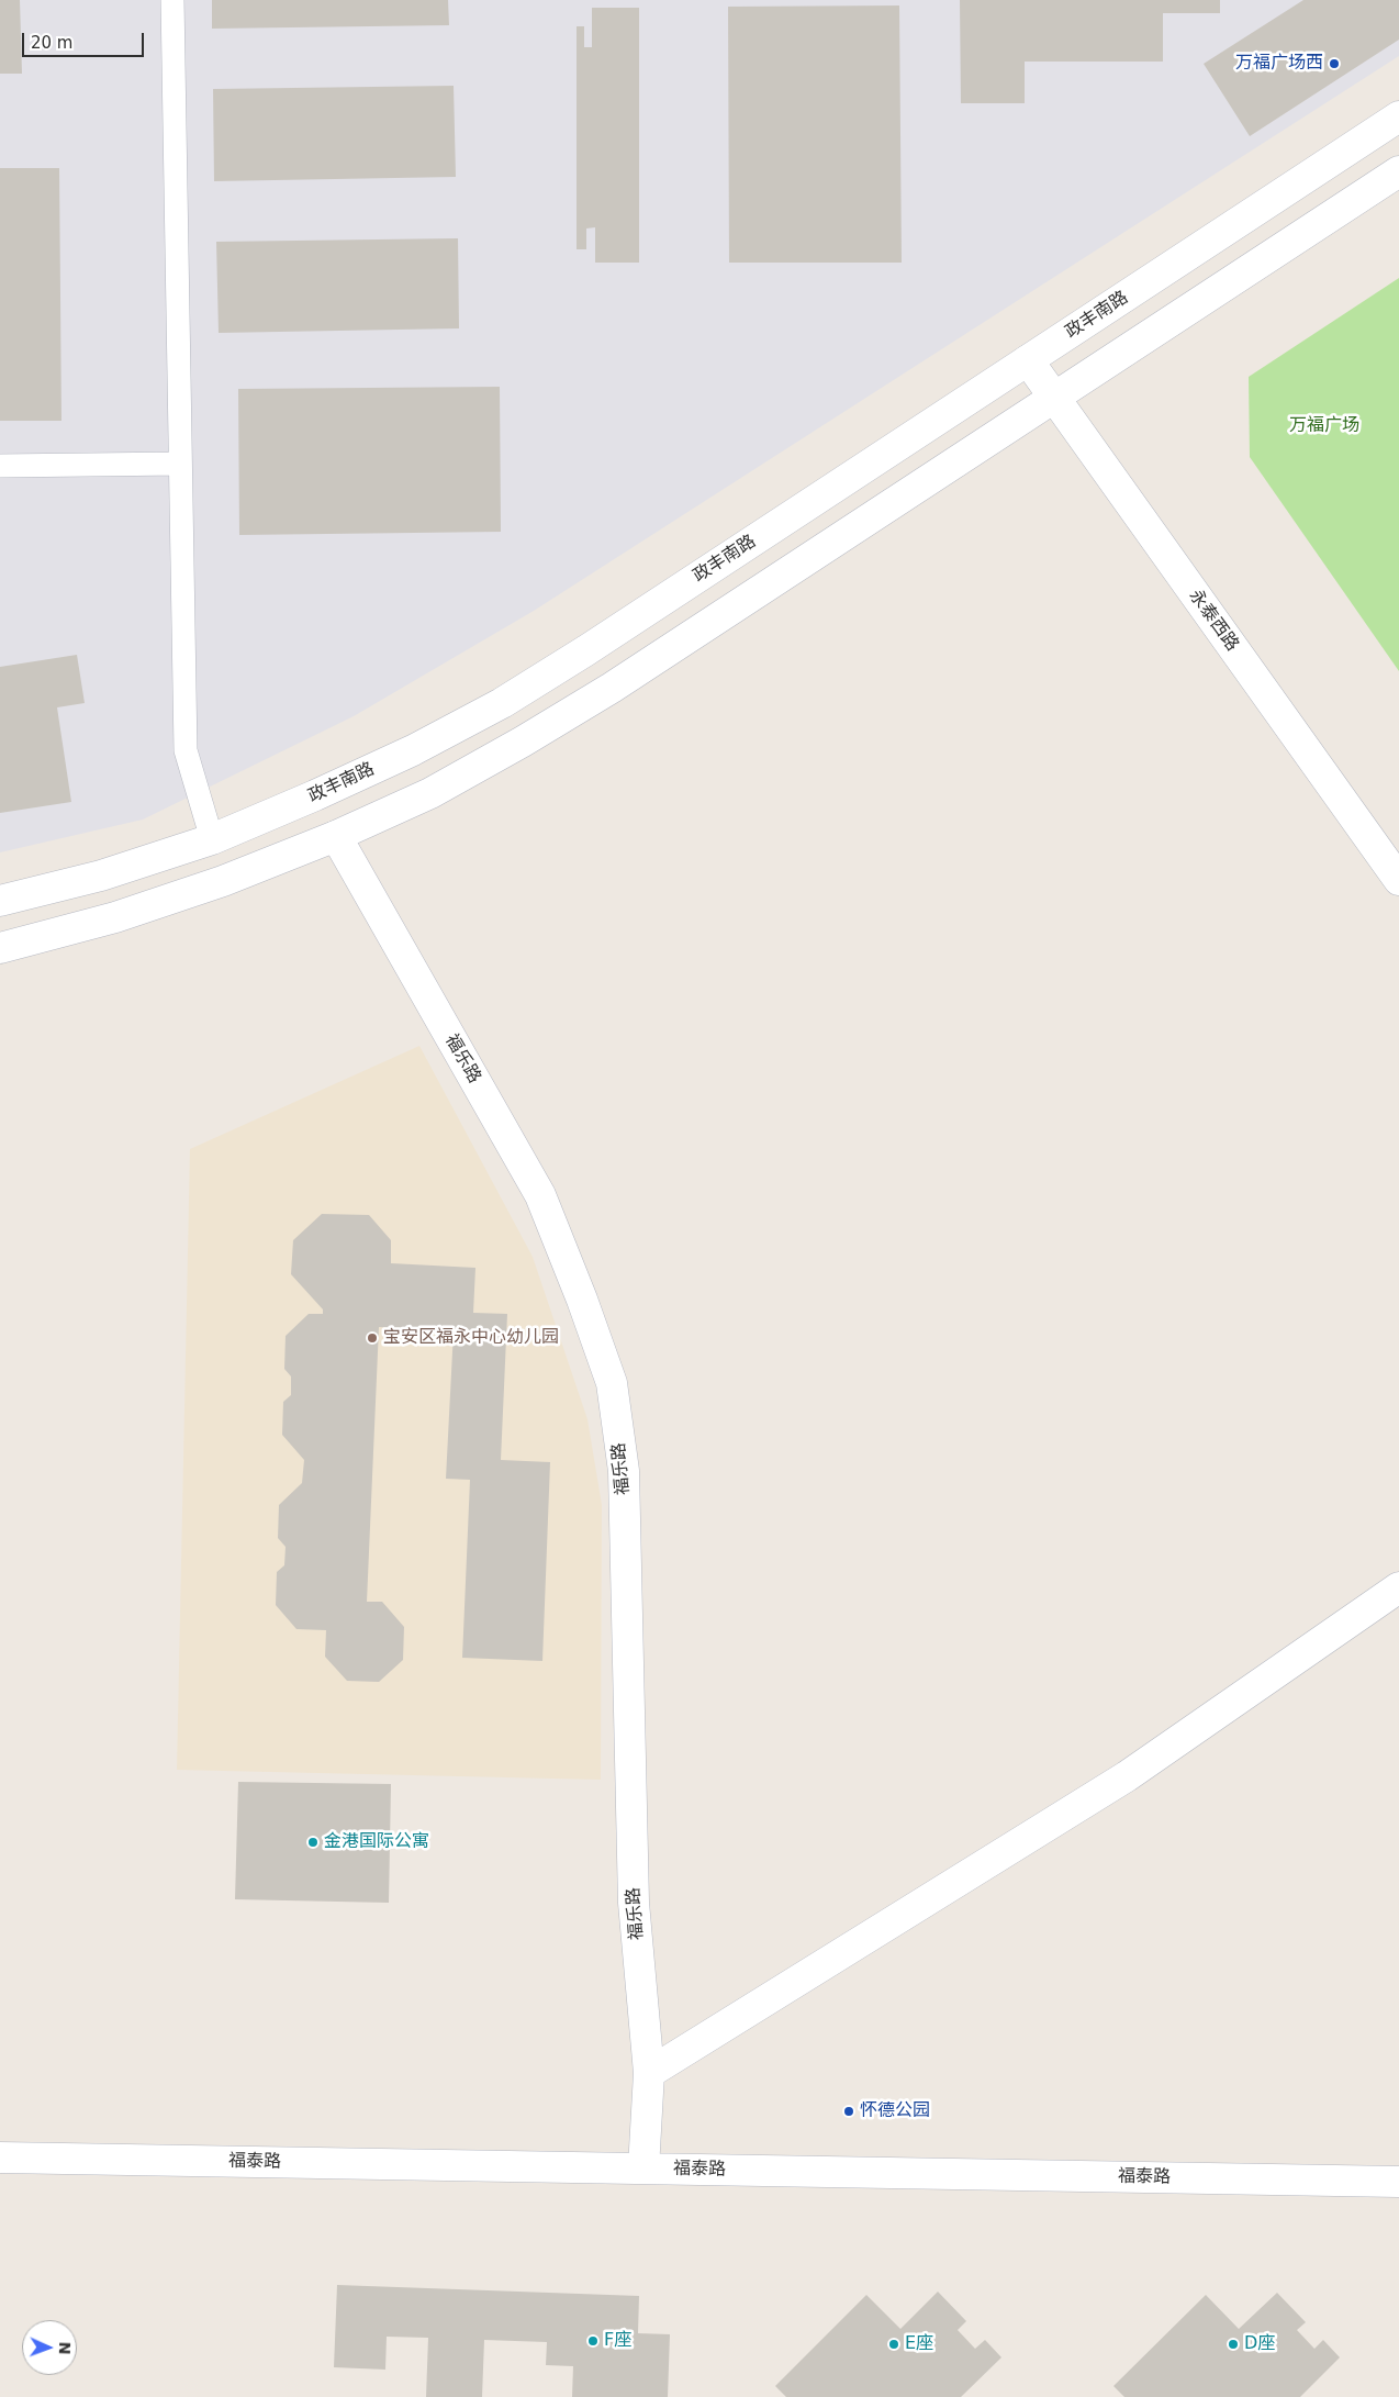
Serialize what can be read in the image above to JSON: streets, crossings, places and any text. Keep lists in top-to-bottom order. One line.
{"streets":{"street":["政丰南路","永泰西路","福乐路","福泰路"]},"crossings":[["政丰南路","永泰西路"],["福乐路","福泰路"]],"parks":["万福广场"],"places":["万福广场西","宝安区福永中心幼儿园","金港国际公寓","怀德公园","F座","E座","D座"],"scale_bar":"20 m","north":"right"}
